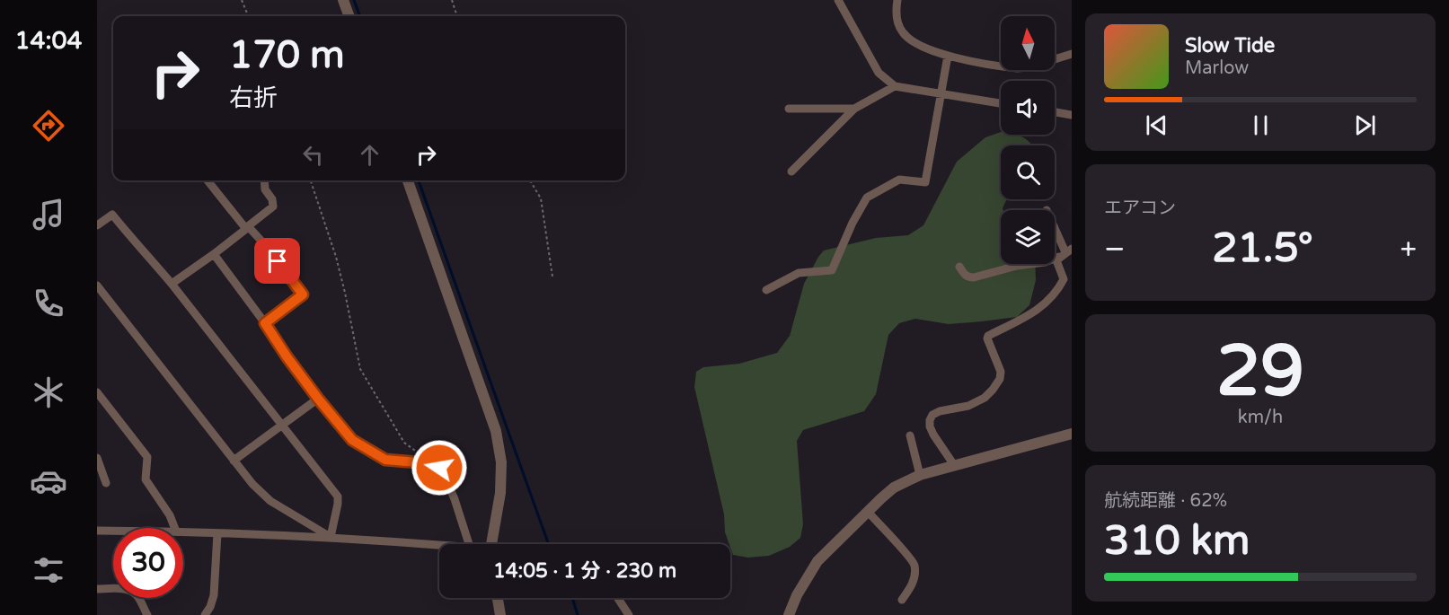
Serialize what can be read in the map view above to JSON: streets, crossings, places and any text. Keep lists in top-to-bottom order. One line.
{"north":"top","page":{"tabs":"14:04","turn":["170 m","右折"],"song":["Slow Tide","Marlow"],"tile":["エアコン",["29","km/h"],["航続距離 · 62%","310 km"]],"heat":["−","21.5°","+"],"limit":"30","trip":"14:05 · 1 分 · 230 m"}}
